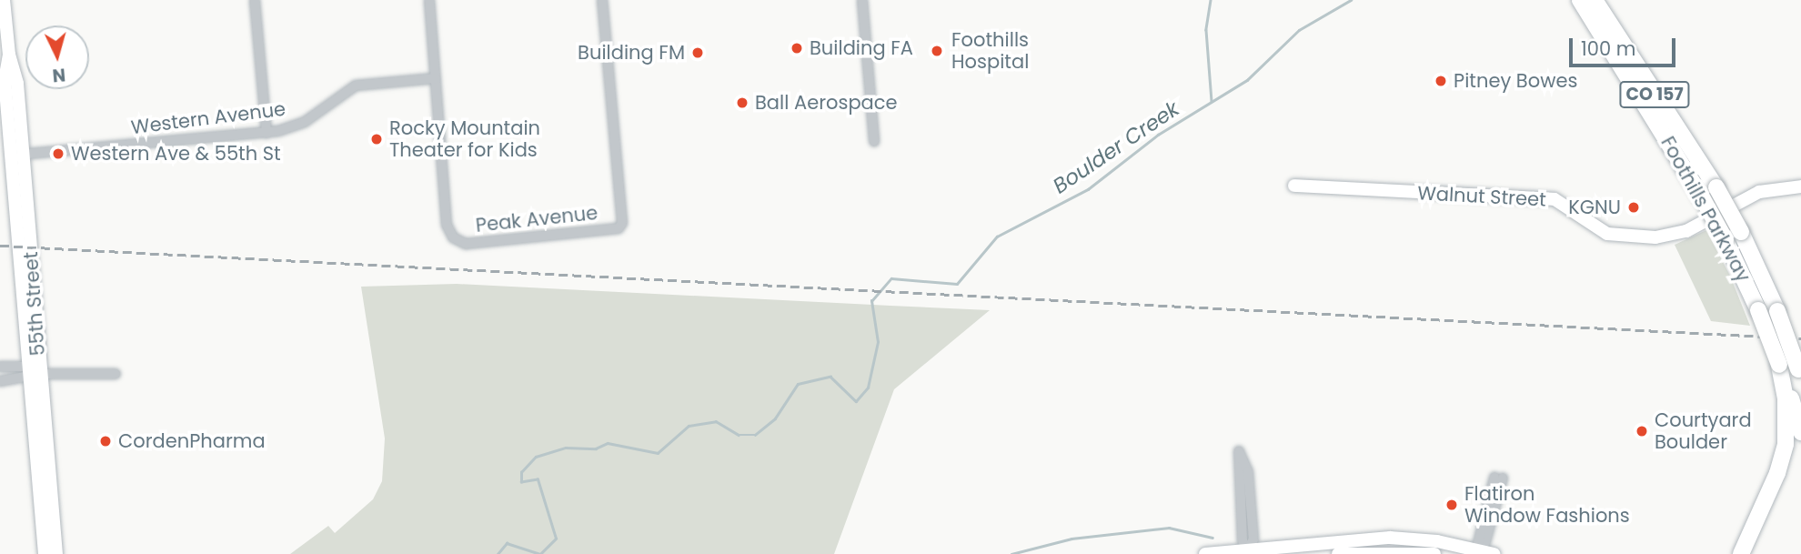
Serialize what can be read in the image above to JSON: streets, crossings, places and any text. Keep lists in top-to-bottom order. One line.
{"streets":{"highway":["CO 157","Foothills Parkway"],"main road":["Walnut Street","55th Street"],"street":["Western Avenue","Peak Avenue"]},"crossings":[["Western Avenue","Peak Avenue"],["Western Avenue","55th Street"]],"water":["Boulder Creek"],"places":["Building FA","Foothills Hospital","Building FM","Pitney Bowes","Ball Aerospace","Rocky Mountain Theater for Kids","Western Ave & 55th St","KGNU","Courtyard Boulder","CordenPharma","Flatiron Window Fashions"],"scale_bar":"100 m","north":"bottom"}
